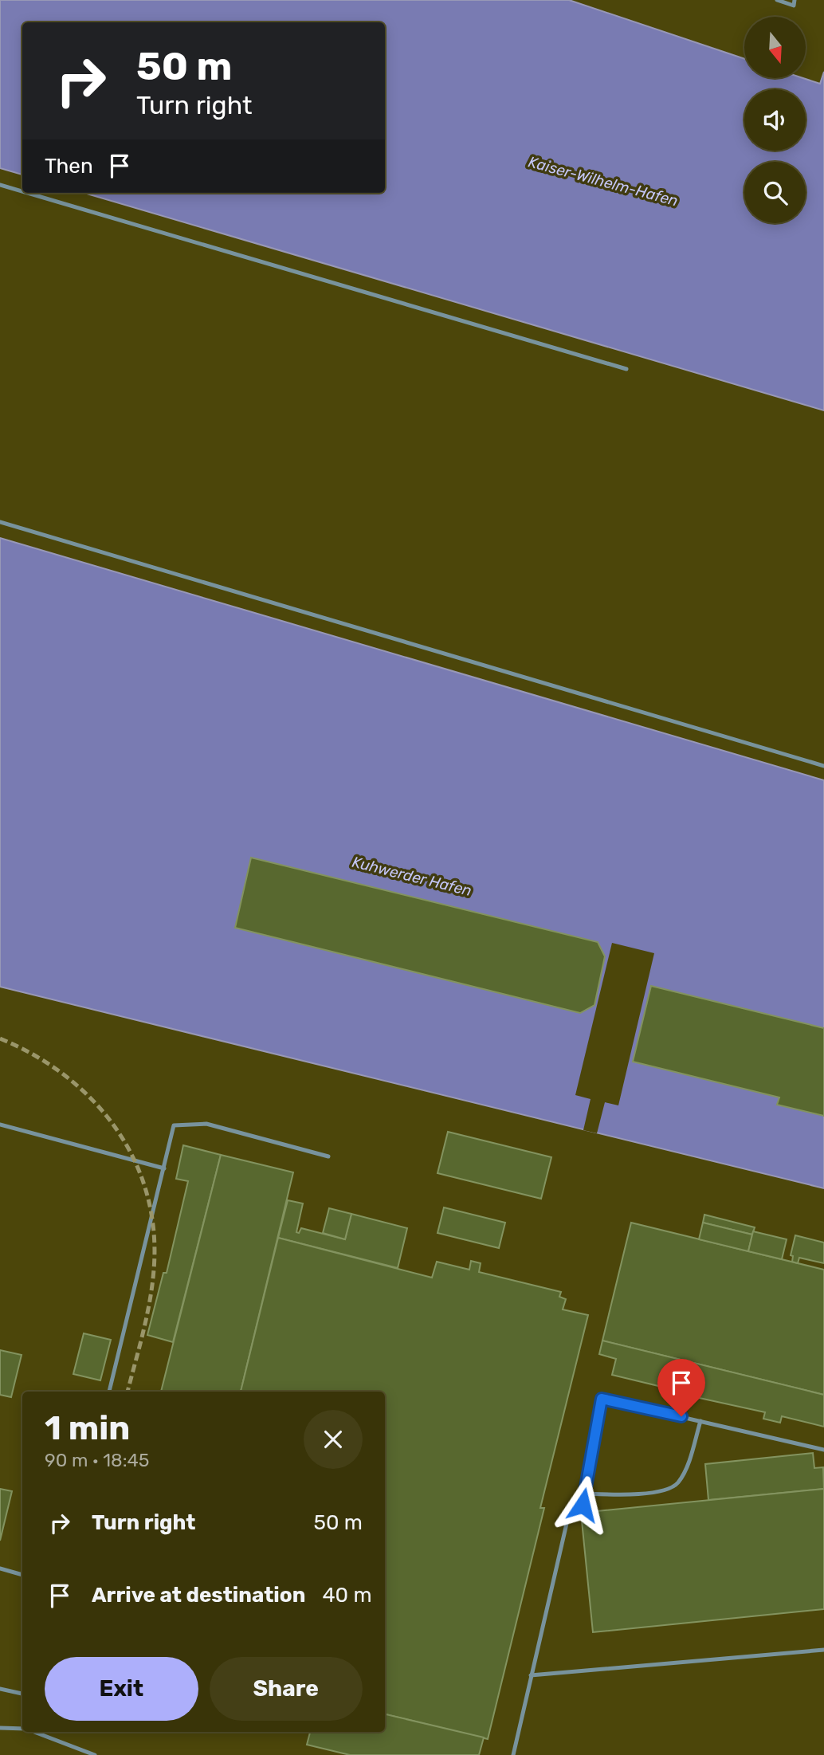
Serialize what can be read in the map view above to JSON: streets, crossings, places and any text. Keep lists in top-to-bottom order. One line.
{"water":["Kaiser-Wilhelm-Hafen","Kuhwerder Hafen"],"north":"bottom","page":{"turn":["50 m","Turn right"],"then":"Then","heading":["1 min","90 m · 18:45"],"list":[{"name":"Turn right","value":"50 m"},{"name":"Arrive at destination","value":"40 m"}],"buttons":["Exit","Share"]}}
